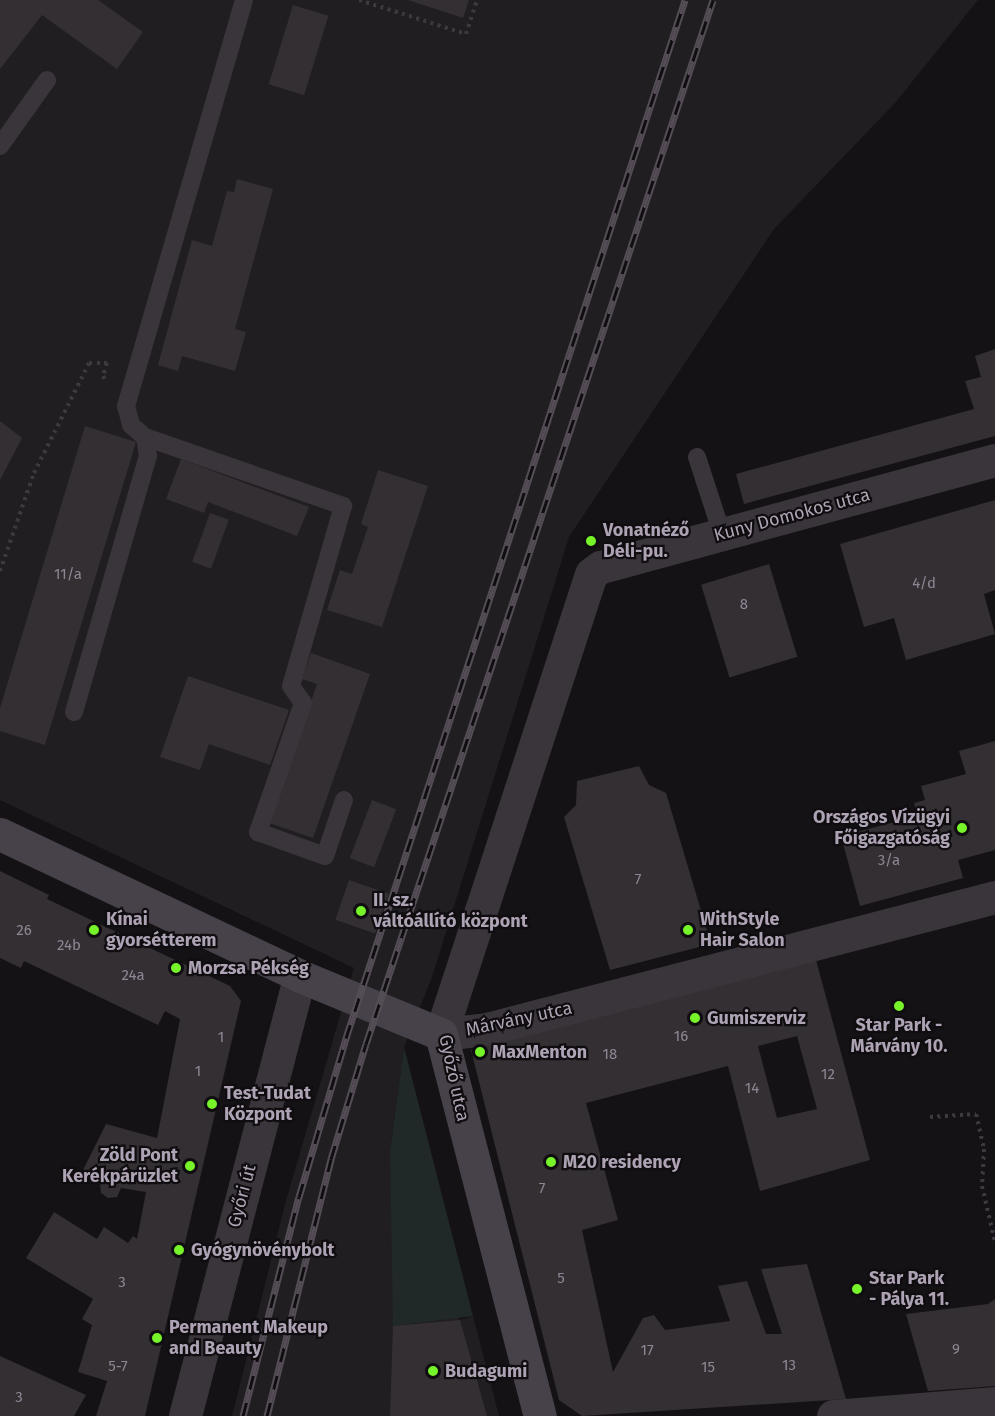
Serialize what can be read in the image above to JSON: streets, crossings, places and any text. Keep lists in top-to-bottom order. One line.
{"streets":{"street":["Kuny Domokos utca","Márvány utca","Győző utca","Győri út"]},"crossings":[["Kuny Domokos utca","Győző utca"],["Márvány utca","Győző utca"],["Márvány utca","Győri út"]],"places":["Vonatnéző Déli-pu.","Országos Vízügyi Főigazgatóság","II. sz. váltóállító központ","Kínai gyorsétterem","WithStyle Hair Salon","Morzsa Pékség","Star Park - Márvány 10.","Gumiszerviz","MaxMenton","Test-Tudat Központ","M20 residency","Zöld Pont Kerékpárüzlet","Gyógynövénybolt","Star Park - Pálya 11.","Permanent Makeup and Beauty","Budagumi"],"house_numbers":["11/a","4/d","8","3/a","7","26","24b","24a","16","1","18","1","12","14","7","5","3","9","17","13","5-7","15","3"]}
